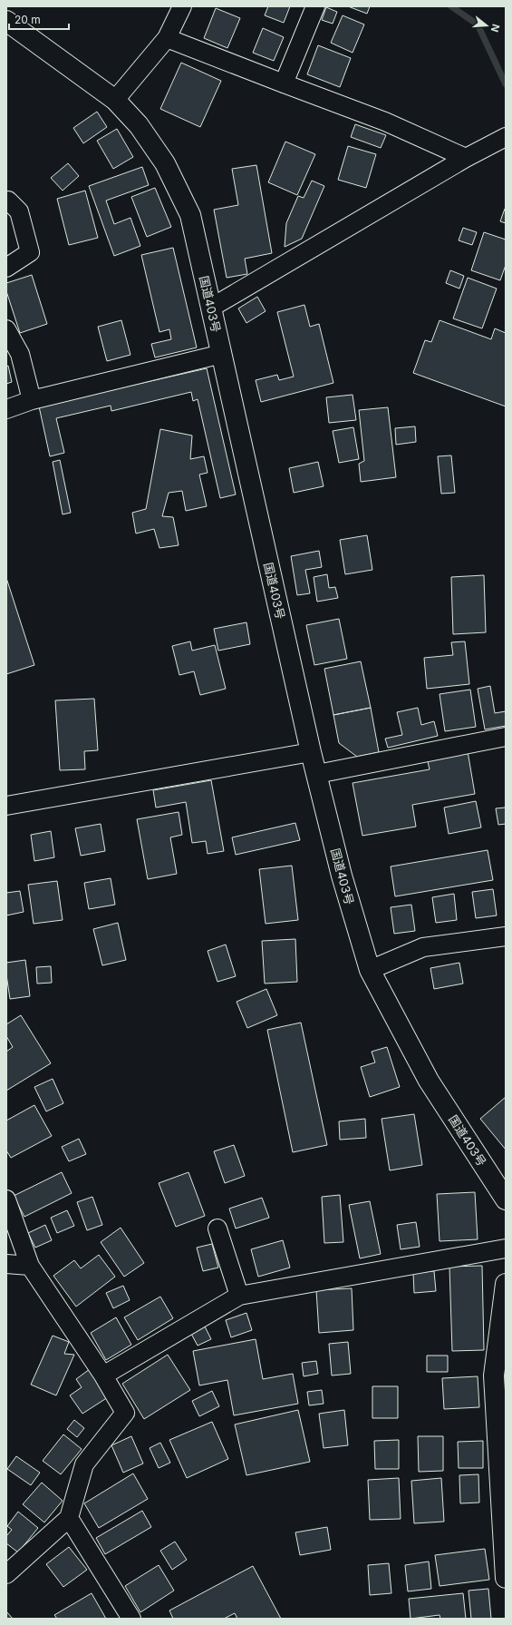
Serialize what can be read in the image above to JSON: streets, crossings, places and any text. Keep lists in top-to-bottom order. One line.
{"streets":{"main road":["国道403号"]},"scale_bar":"20 m","north":"right"}
